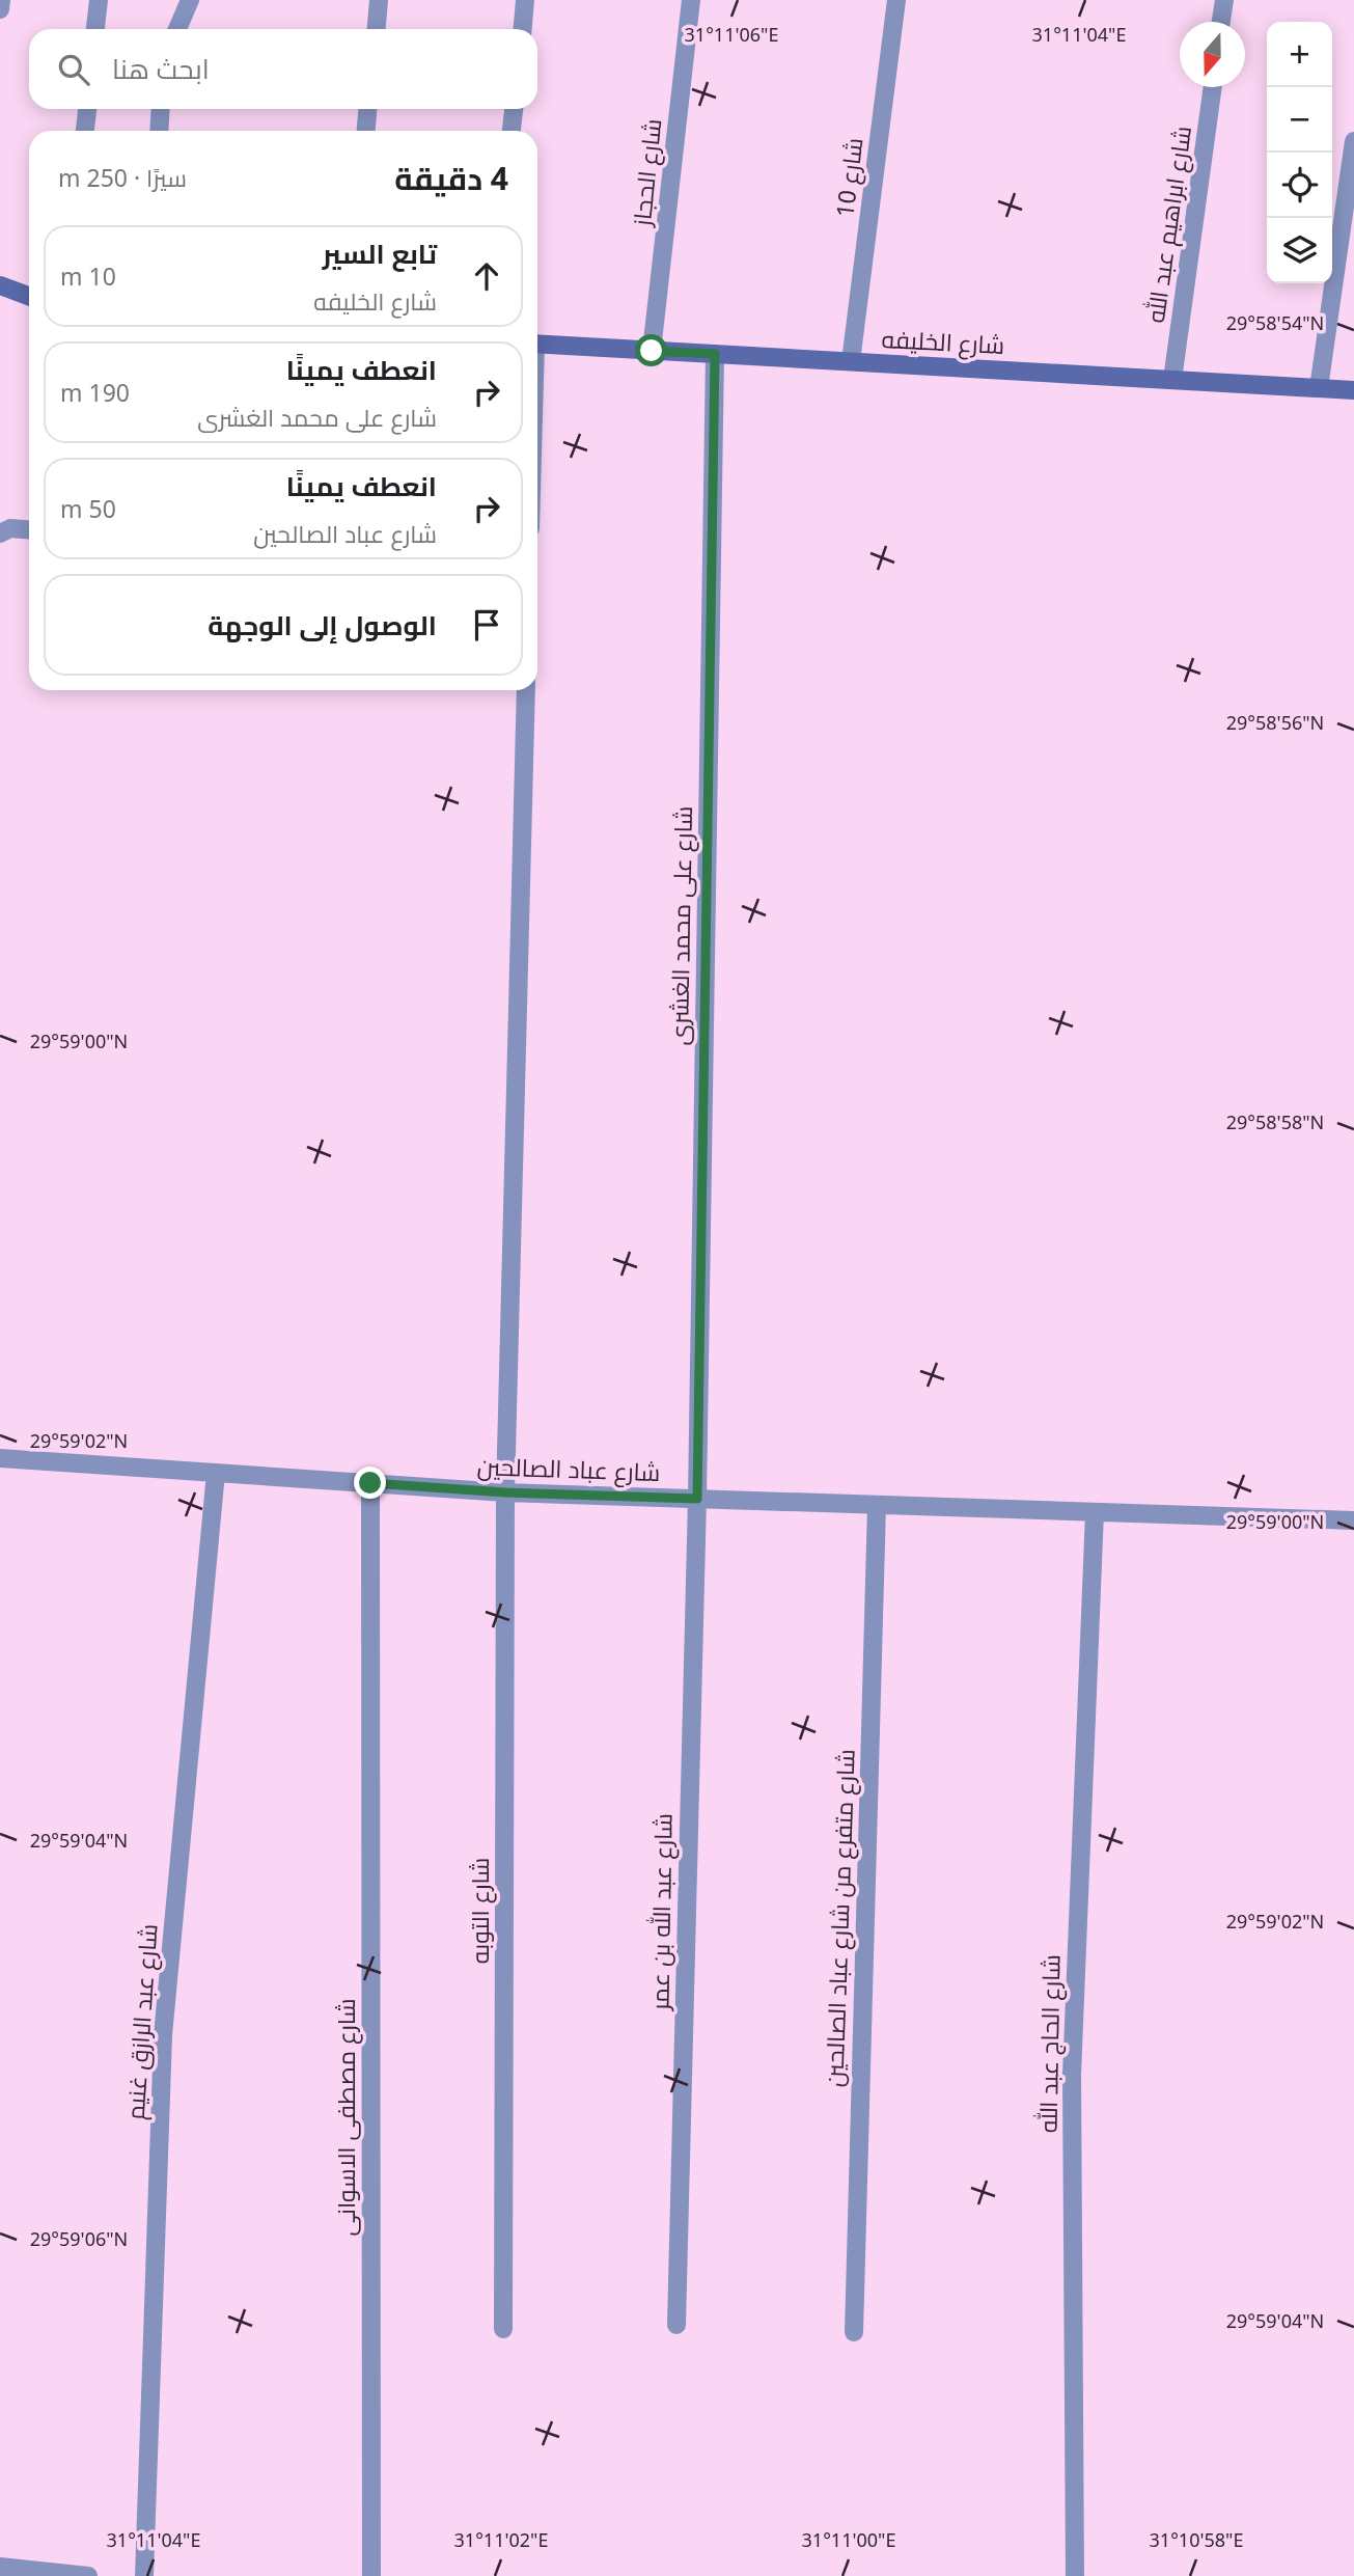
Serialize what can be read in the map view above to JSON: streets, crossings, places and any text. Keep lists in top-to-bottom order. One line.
{"streets":{"main road":["شارع الخليفه"],"street":["شارع الحجاز","شارع 10","شارع ابراهيم عبد الله","شارع على محمد الغشرى","شارع عباد الصالحين","شارع التوبه","شارع عبد الله بن عمر","شارع متفرع من شارع عباد الصالحين","شارع عبد الرازق غنيم","شارع الحاج عبد الله","شارع مصطفى الاسوانى"]},"crossings":[["شارع الحجاز","شارع الخليفه"],["شارع 10","شارع الخليفه"],["شارع ابراهيم عبد الله","شارع الخليفه"],["شارع الخليفه","شارع على محمد الغشرى"],["شارع على محمد الغشرى","شارع عباد الصالحين"],["شارع على محمد الغشرى","شارع عبد الله بن عمر"],["شارع عباد الصالحين","شارع التوبه"],["شارع عباد الصالحين","شارع عبد الله بن عمر"],["شارع عباد الصالحين","شارع متفرع من شارع عباد الصالحين"],["شارع عباد الصالحين","شارع عبد الرازق غنيم"],["شارع عباد الصالحين","شارع الحاج عبد الله"],["شارع عباد الصالحين","شارع مصطفى الاسوانى"]],"north":"bottom","page":{"map_buttons":["+","−"],"search":"ابحث هنا","heading":["4 دقيقة","سيرًا · 250 m"],"list":[["تابع السير","شارع الخليفه","10 m"],["انعطف يمينًا","شارع على محمد الغشرى","190 m"],["انعطف يمينًا","شارع عباد الصالحين","50 m"],"الوصول إلى الوجهة"]},"coordinates":["31°11'06\"E","31°11'04\"E","29°58'54\"N","29°58'56\"N","29°59'00\"N","29°58'58\"N","29°59'02\"N","29°59'04\"N","29°59'06\"N","31°11'02\"E","31°11'00\"E","31°10'58\"E"]}
